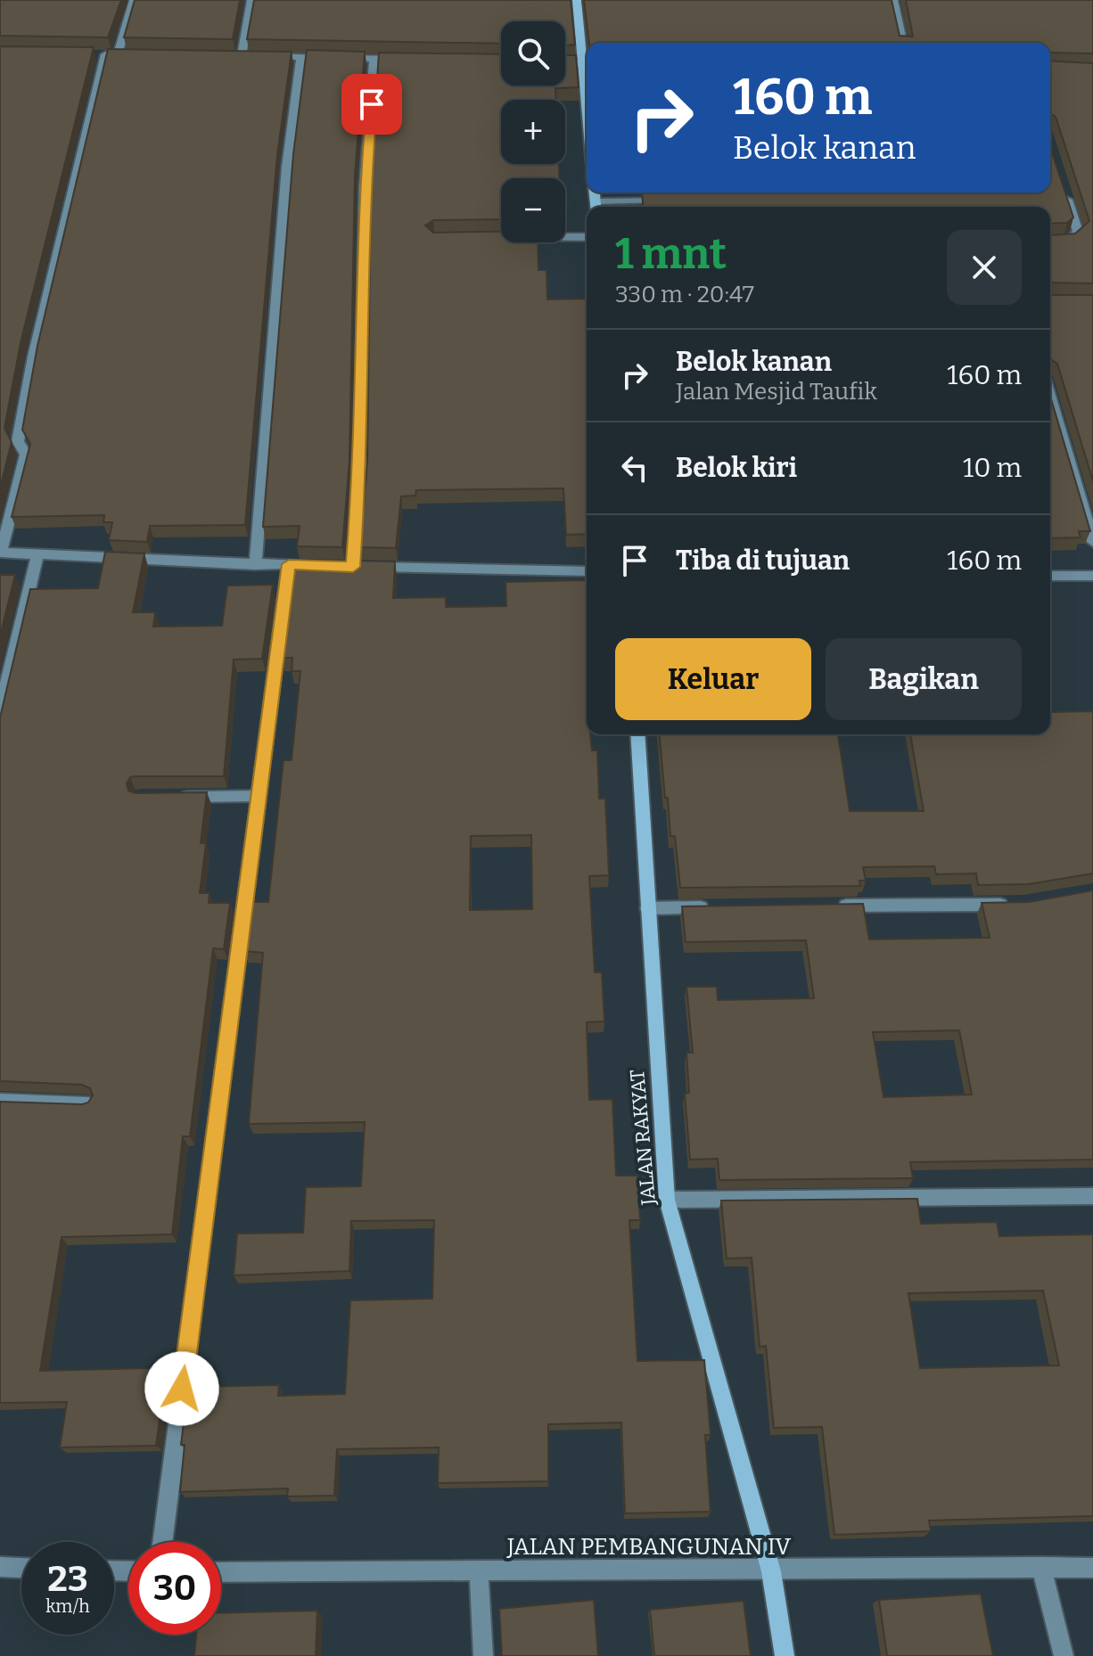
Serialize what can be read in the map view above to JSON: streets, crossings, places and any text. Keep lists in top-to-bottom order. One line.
{"streets":{"street":["JALAN RAKYAT","JALAN PEMBANGUNAN IV"]},"crossings":[["JALAN RAKYAT","JALAN PEMBANGUNAN IV"]],"page":{"map_buttons":["+","−"],"turn":["160 m","Belok kanan"],"heading":["1 mnt","330 m · 20:47"],"list":[{"name":"Belok kanan","note":"Jalan Mesjid Taufik","value":"160 m"},{"name":"Belok kiri","value":"10 m"},{"name":"Tiba di tujuan","value":"160 m"}],"buttons":["Keluar","Bagikan"],"speed":"23 km/h","limit":"30"}}
